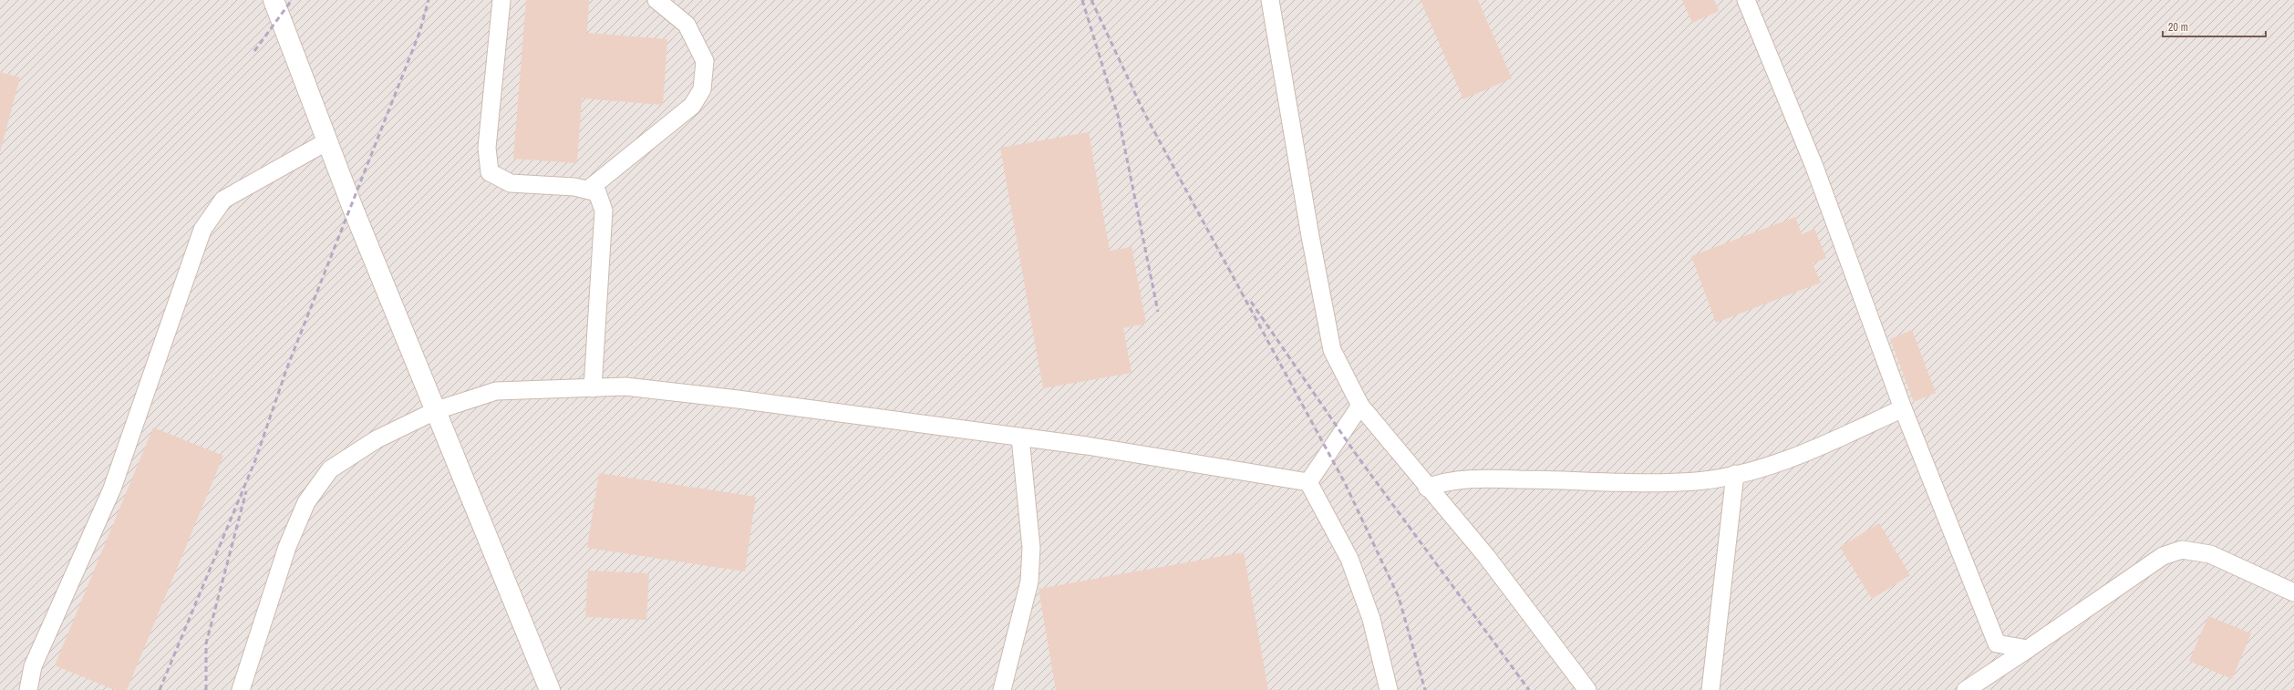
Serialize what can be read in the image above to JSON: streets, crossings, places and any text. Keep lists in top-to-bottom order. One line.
{"scale_bar":"20 m"}
